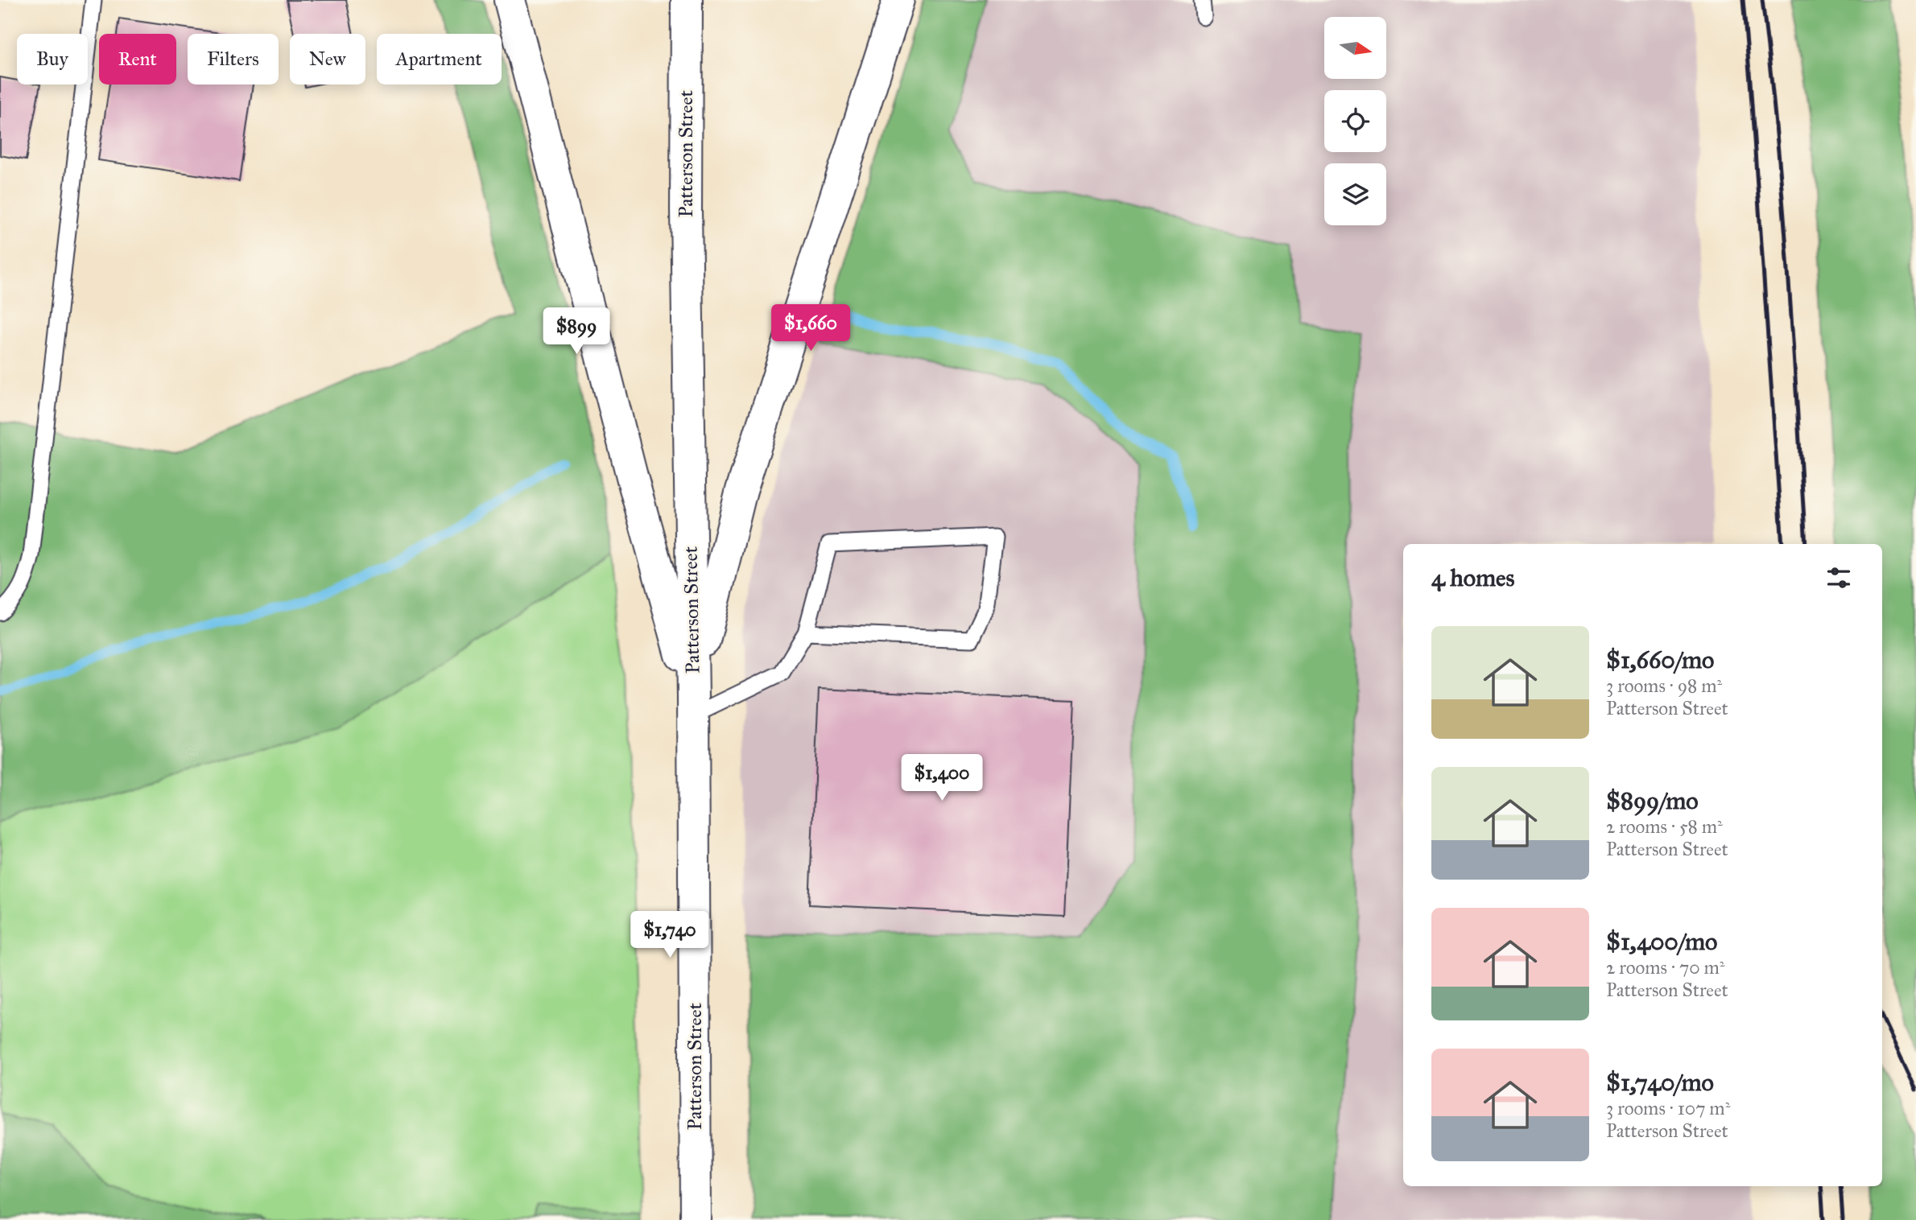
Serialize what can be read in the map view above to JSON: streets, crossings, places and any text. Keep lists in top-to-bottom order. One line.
{"streets":{"main road":["Patterson Street"]},"north":"right","page":{"chip":["Buy","Rent","Filters","New","Apartment"],"price":["$1,660","$899","$1,400","$1,740"],"heading":"4 homes","list":[{"name":"$1,660/mo","note":"3 rooms · 98 m² · Patterson Street"},{"name":"$899/mo","note":"2 rooms · 58 m² · Patterson Street"},{"name":"$1,400/mo","note":"2 rooms · 70 m² · Patterson Street"},{"name":"$1,740/mo","note":"3 rooms · 107 m² · Patterson Street"}]}}
